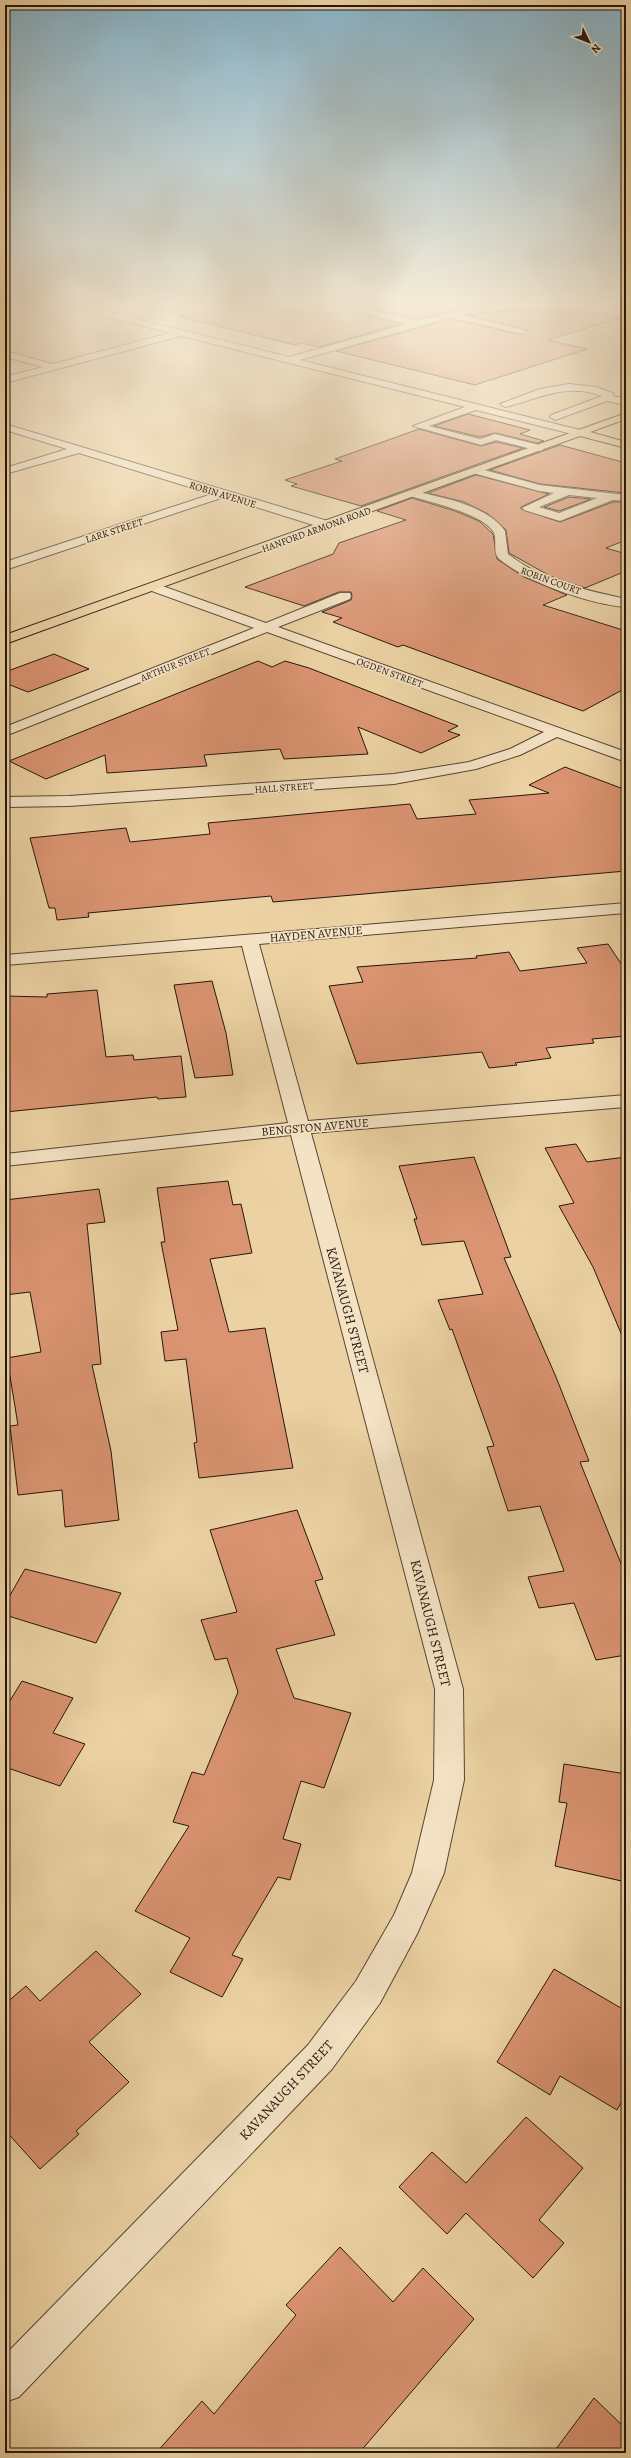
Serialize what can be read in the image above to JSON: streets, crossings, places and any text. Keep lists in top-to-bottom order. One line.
{"streets":{"main road":["HANFORD ARMONA ROAD"],"street":["ROBIN AVENUE","LARK STREET","ROBIN COURT","ARTHUR STREET","OGDEN STREET","HALL STREET","HAYDEN AVENUE","BENGSTON AVENUE","KAVANAUGH STREET"]},"crossings":[["ROBIN AVENUE","HANFORD ARMONA ROAD"],["ROBIN AVENUE","LARK STREET"],["HANFORD ARMONA ROAD","ROBIN COURT"],["HANFORD ARMONA ROAD","OGDEN STREET"],["ARTHUR STREET","OGDEN STREET"],["OGDEN STREET","HALL STREET"],["HAYDEN AVENUE","KAVANAUGH STREET"],["BENGSTON AVENUE","KAVANAUGH STREET"]],"north":"bottom right"}
